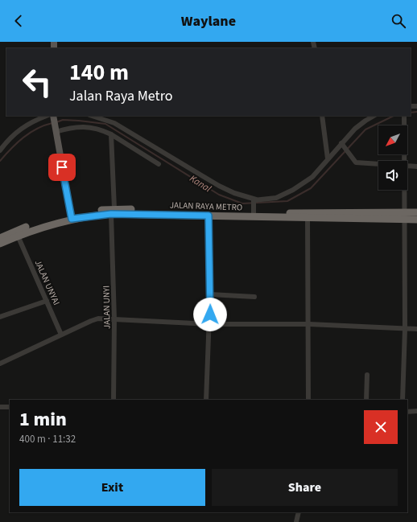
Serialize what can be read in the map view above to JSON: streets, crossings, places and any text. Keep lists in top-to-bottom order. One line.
{"streets":{"highway":["JALAN RAYA METRO"],"street":["JALAN UNYAI","JALAN UNYI"]},"crossings":[["JALAN RAYA METRO","JALAN UNYI"]],"water":["Kanal"],"north":"bottom left","page":{"header":"Waylane","turn":["140 m","Jalan Raya Metro"],"heading":["1 min","400 m · 11:32"],"buttons":["Exit","Share"]}}
